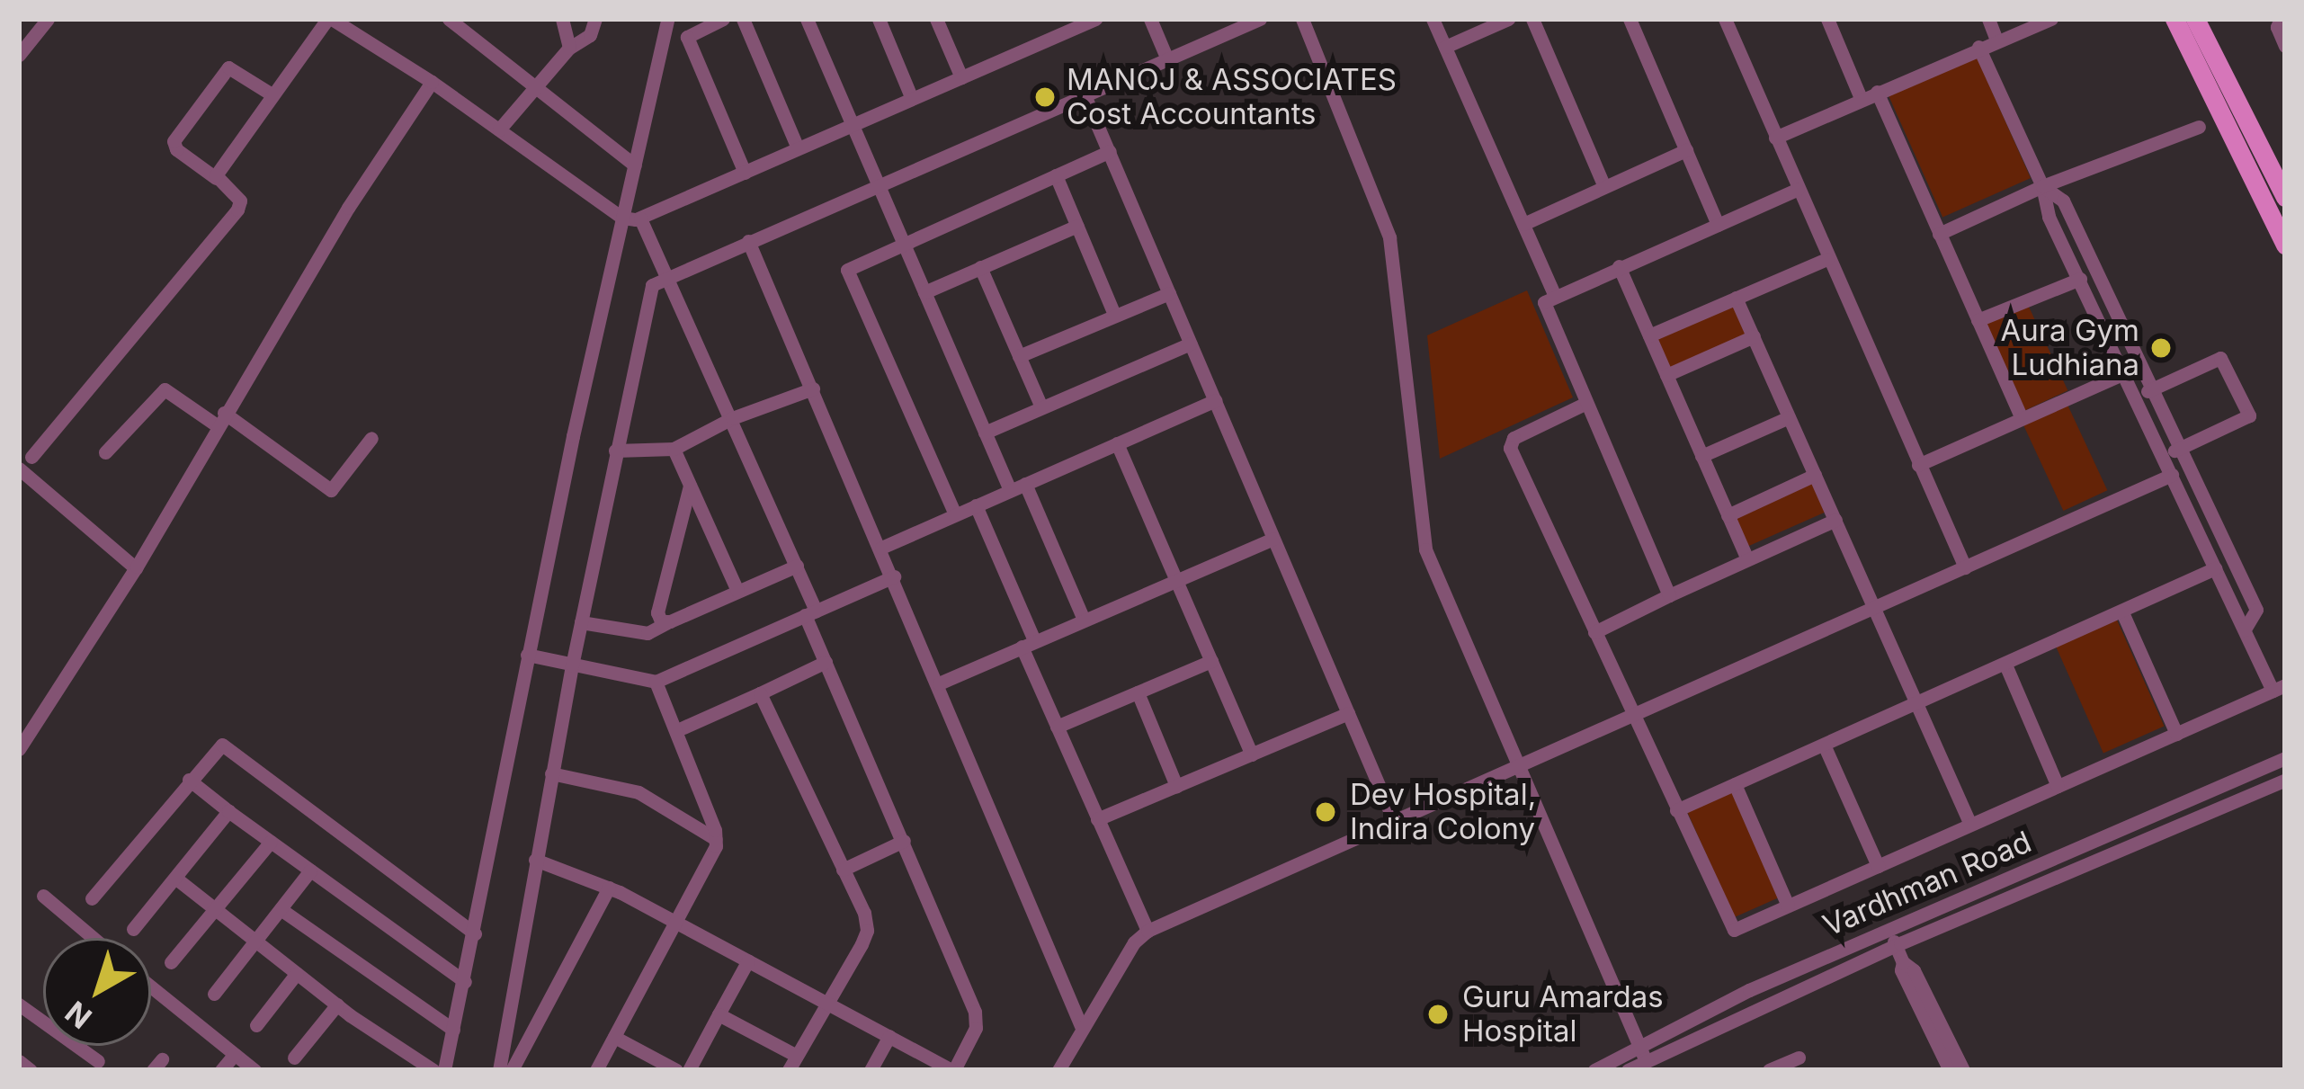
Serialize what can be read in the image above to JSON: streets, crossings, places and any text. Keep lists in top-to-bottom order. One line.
{"streets":{"street":["Vardhman Road"]},"places":["MANOJ & ASSOCIATES Cost Accountants","Aura Gym Ludhiana","Dev Hospital, Indira Colony","Guru Amardas Hospital"],"north":"bottom left"}
